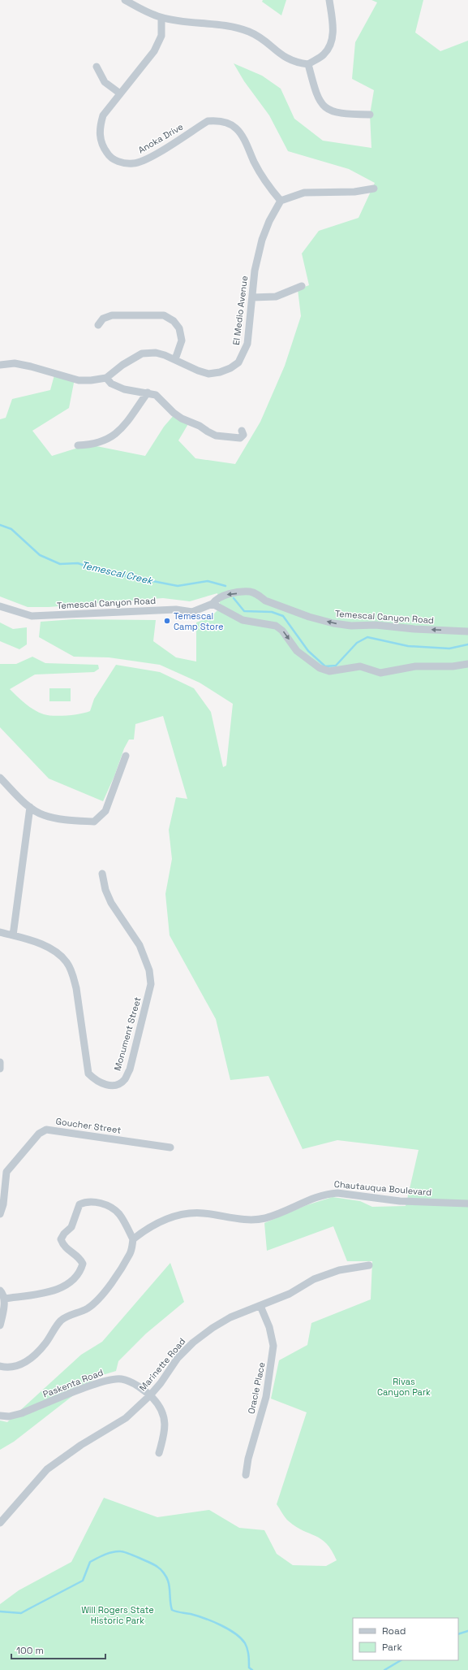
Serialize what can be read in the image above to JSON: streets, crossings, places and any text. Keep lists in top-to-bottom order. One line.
{"streets":{"street":["Anoka Drive","El Medio Avenue","Temescal Canyon Road","Monument Street","Goucher Street","Chautauqua Boulevard","Marinette Road","Paskenta Road","Oracle Place"]},"crossings":[["Anoka Drive","El Medio Avenue"],["Marinette Road","Paskenta Road"],["Marinette Road","Oracle Place"]],"water":["Temescal Creek"],"parks":["Rivas Canyon Park","Will Rogers State Historic Park"],"places":["Temescal Camp Store"],"legend":["Road","Park"],"scale_bar":"100 m"}
